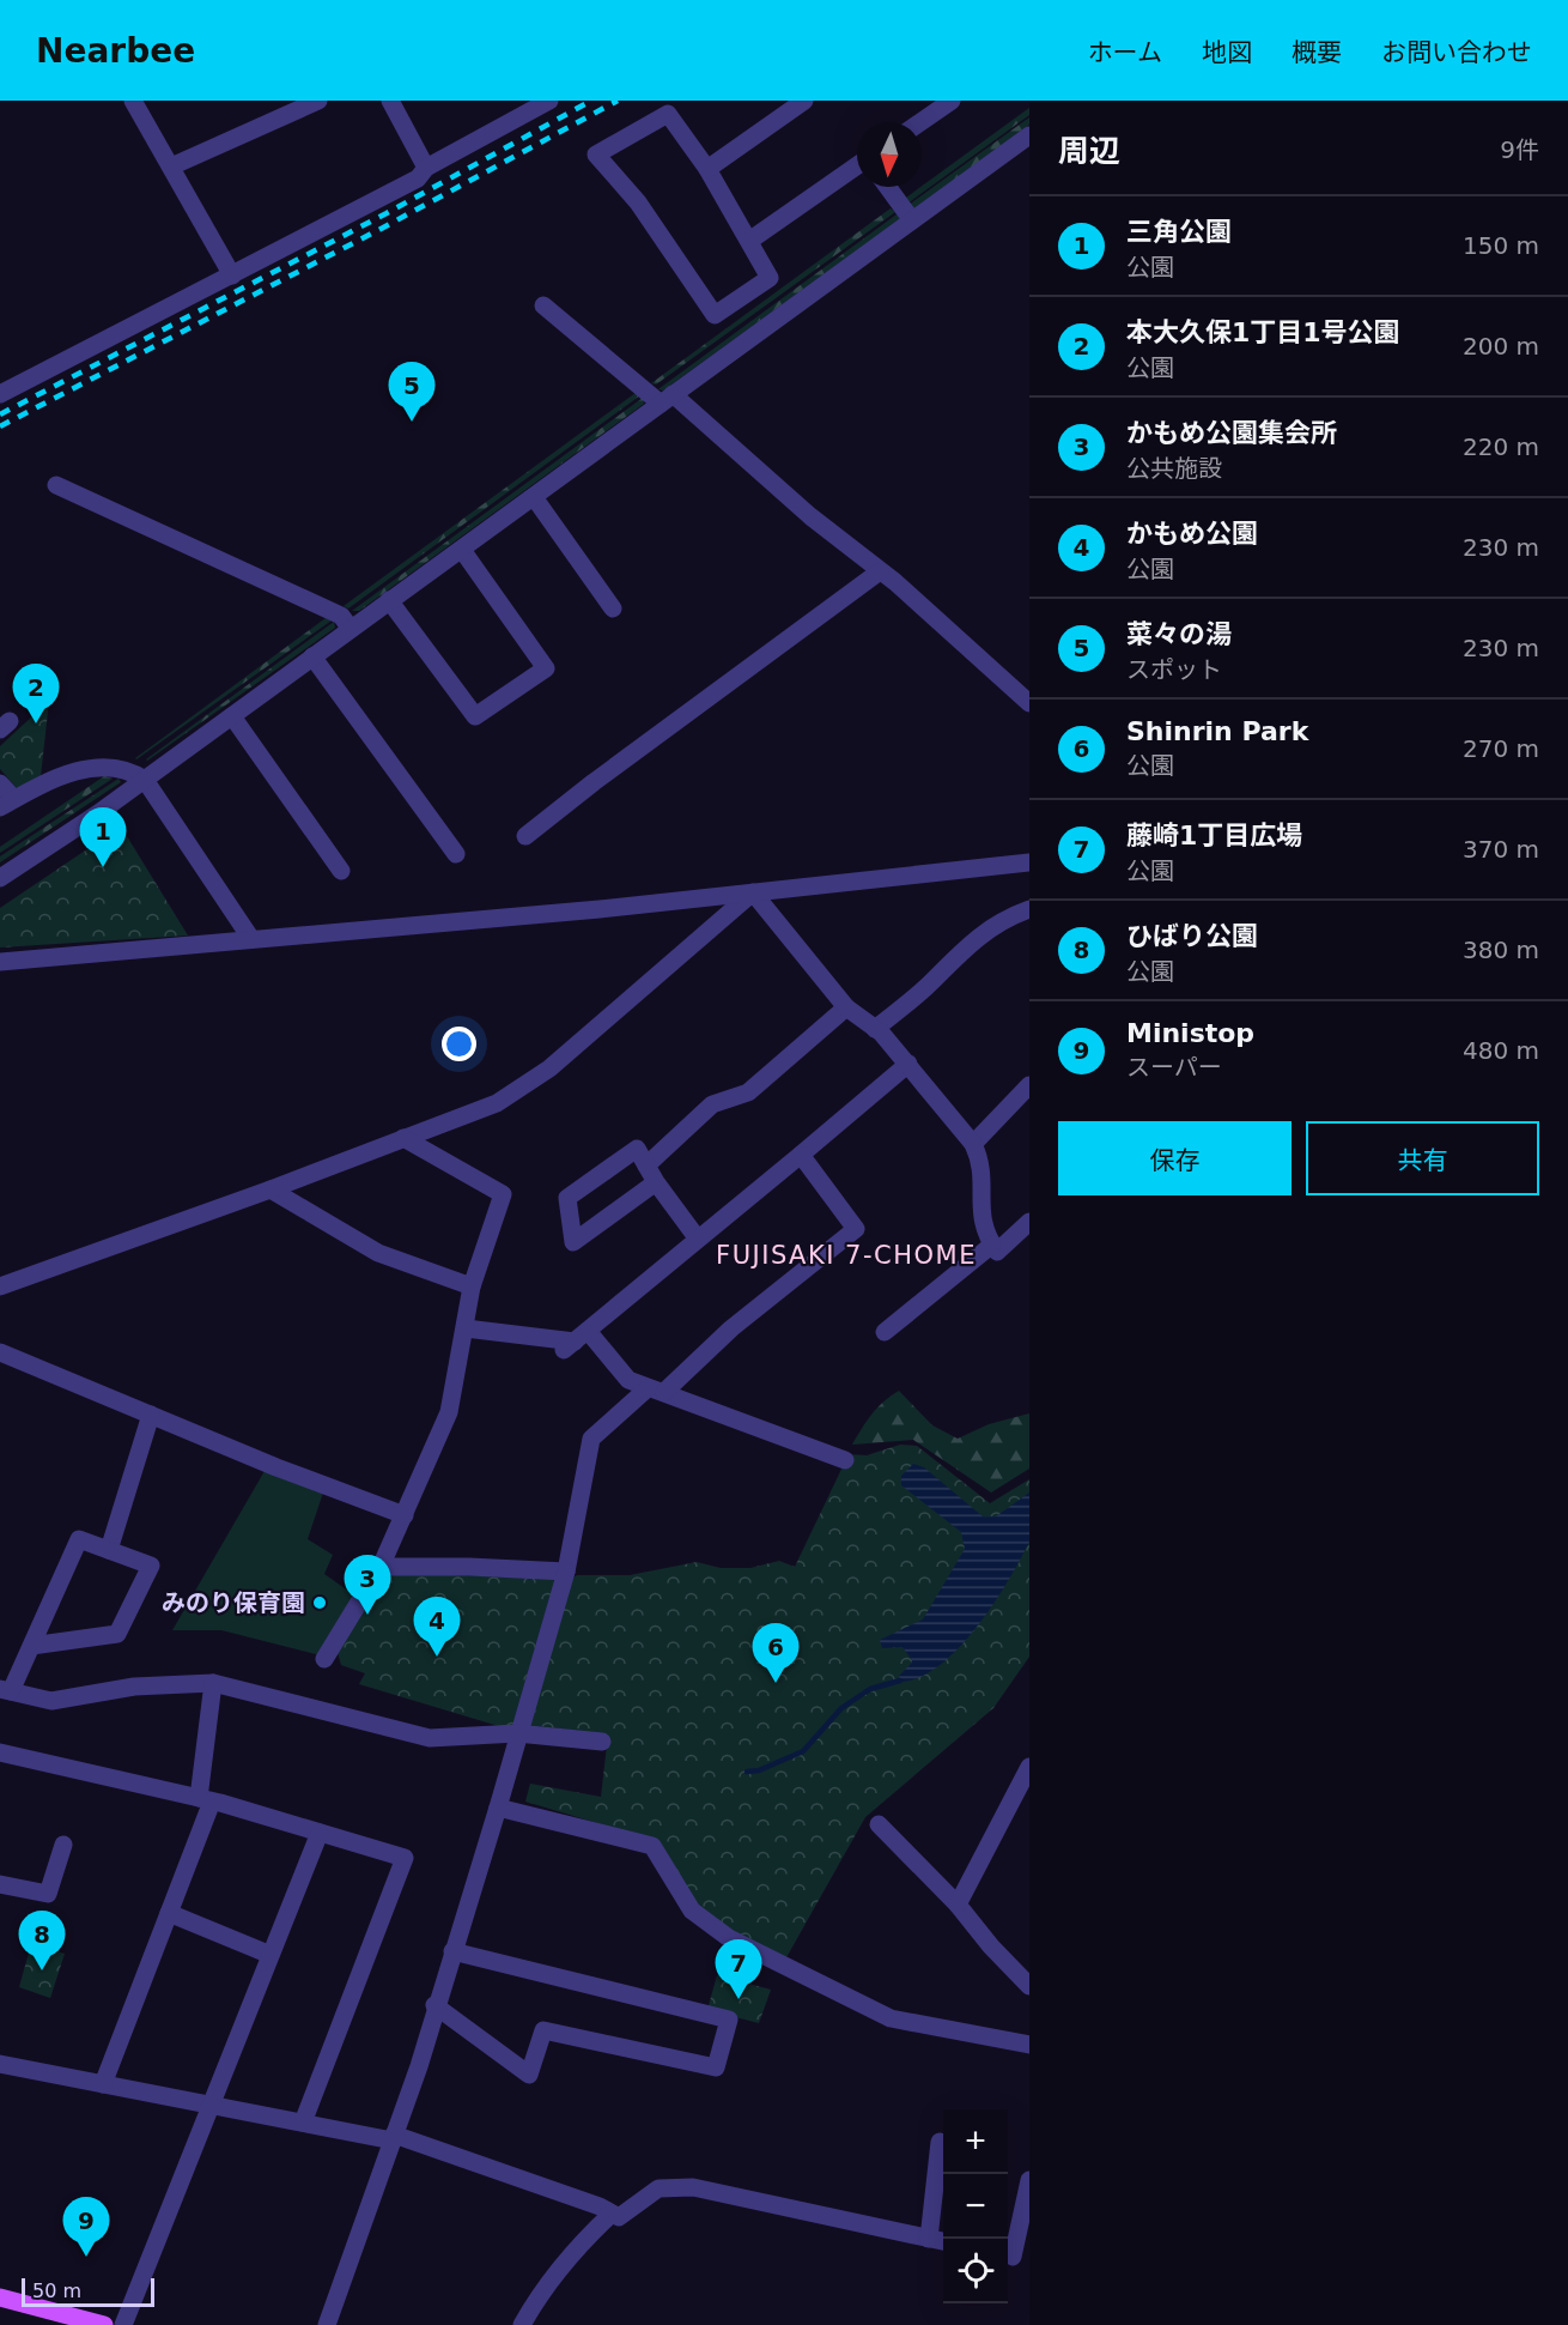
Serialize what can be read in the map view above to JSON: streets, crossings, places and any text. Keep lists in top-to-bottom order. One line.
{"districts":["FUJISAKI 7-CHOME"],"places":["みのり保育園"],"scale_bar":"50 m","north":"bottom","page":{"header":"Nearbee","nav":["ホーム","地図","概要","お問い合わせ"],"heading":["周辺","9件"],"list":[{"mark":"1","name":"三角公園","note":"公園","value":"150 m"},{"mark":"2","name":"本大久保1丁目1号公園","note":"公園","value":"200 m"},{"mark":"3","name":"かもめ公園集会所","note":"公共施設","value":"220 m"},{"mark":"4","name":"かもめ公園","note":"公園","value":"230 m"},{"mark":"5","name":"菜々の湯","note":"スポット","value":"230 m"},{"mark":"6","name":"Shinrin Park","note":"公園","value":"270 m"},{"mark":"7","name":"藤崎1丁目広場","note":"公園","value":"370 m"},{"mark":"8","name":"ひばり公園","note":"公園","value":"380 m"},{"mark":"9","name":"Ministop","note":"スーパー","value":"480 m"}],"pins":["5","2","1","3","4","6","8","7","9"],"buttons":["保存","共有"],"map_buttons":["+","−"],"scale":"50 m"}}
